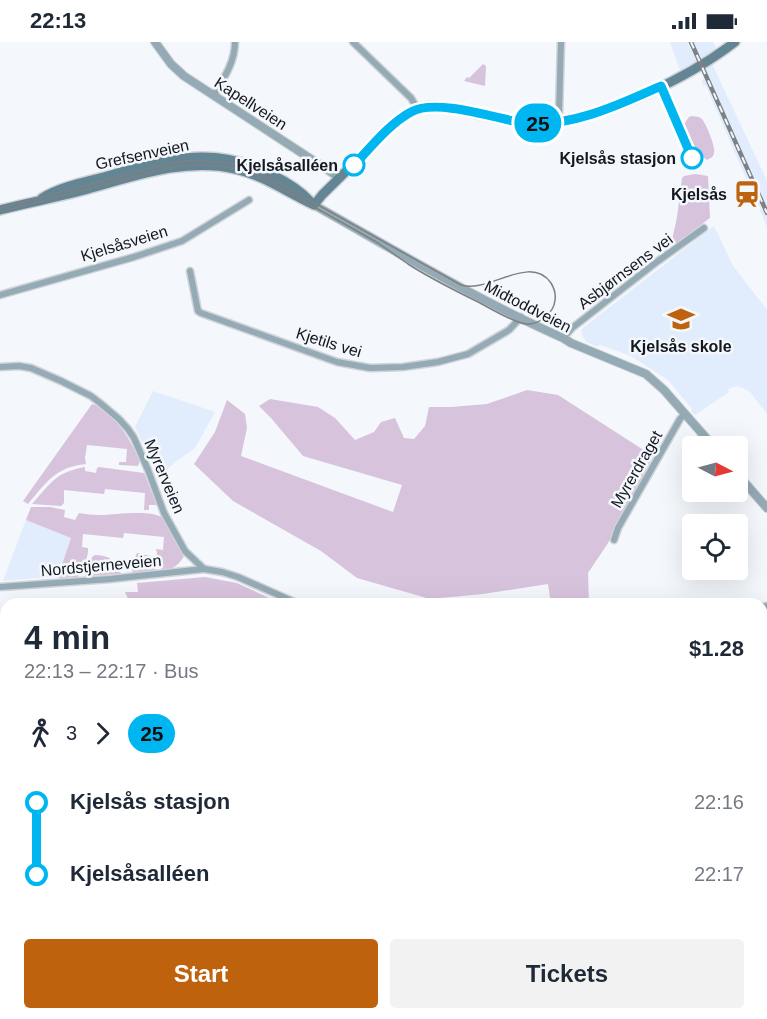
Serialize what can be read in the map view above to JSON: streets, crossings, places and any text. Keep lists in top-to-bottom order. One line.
{"streets":{"main road":["Grefsenveien"],"street":["Kapellveien","Kjelsåsveien","Asbjørnsens vei","Midtoddveien","Kjetils vei","Myrerdraget","Myrerveien","Nordstjerneveien"]},"crossings":[["Grefsenveien","Midtoddveien"],["Asbjørnsens vei","Midtoddveien"],["Midtoddveien","Kjetils vei"],["Midtoddveien","Myrerdraget"],["Myrerveien","Nordstjerneveien"]],"places":{"other":["Kjelsås stasjon","Kjelsåsalléen"],"station":["Kjelsås"],"school or university":["Kjelsås skole"]},"lines":["bus line 25"],"north":"right","page":{"status":"22:13","on_map":"25","heading":["4 min","22:13 – 22:17 · Bus","$1.28"],"legs":["3","25"],"list":[{"name":"Kjelsås stasjon","value":"22:16"},{"name":"Kjelsåsalléen","value":"22:17"}],"buttons":["Start","Tickets"]}}
